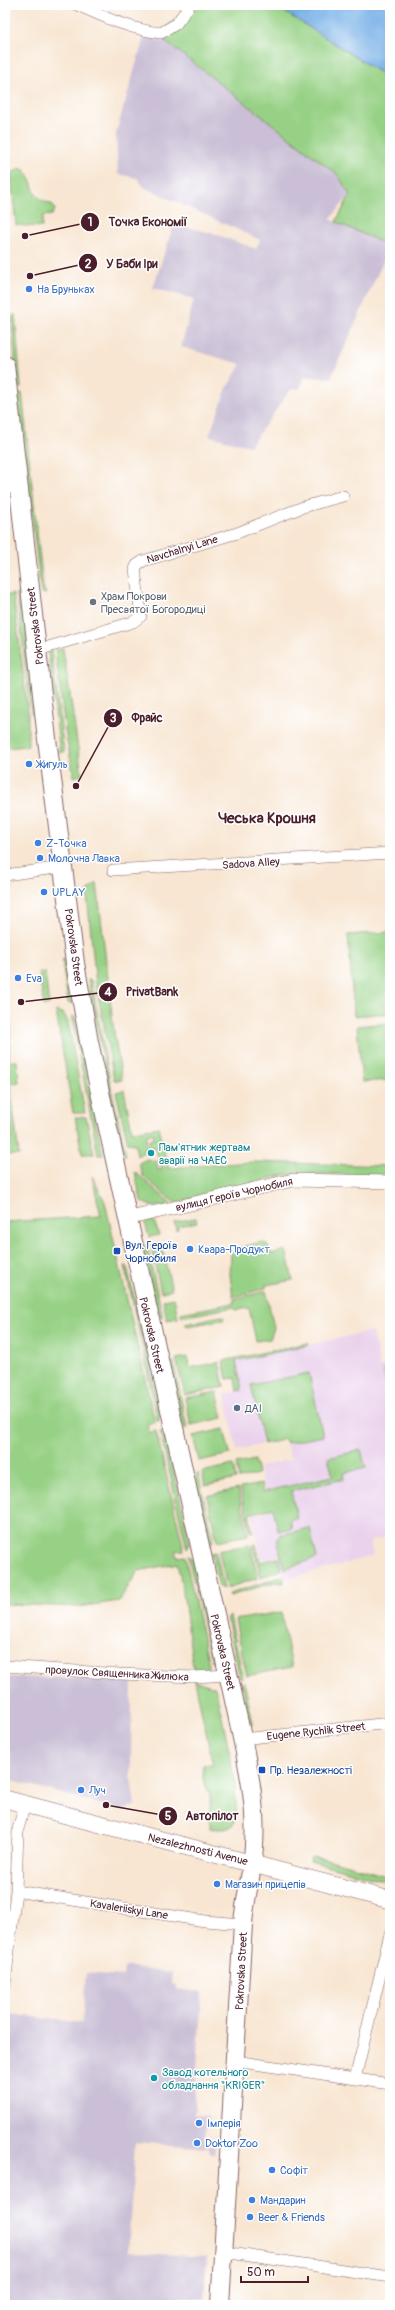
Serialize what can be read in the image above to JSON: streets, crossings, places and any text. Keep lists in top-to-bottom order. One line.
{"streets":{"highway":["Pokrovska Street"],"main road":["Nezalezhnosti Avenue"],"street":["Navchalnyi Lane","Sadova Alley","вулиця Героїв Чорнобиля","провулок Священника Жилюка","Eugene Rychlik Street","Kavaleriiskyi Lane"]},"crossings":[["Navchalnyi Lane","Pokrovska Street"],["Pokrovska Street","вулиця Героїв Чорнобиля"],["Pokrovska Street","провулок Священника Жилюка"],["Pokrovska Street","Eugene Rychlik Street"],["Pokrovska Street","Nezalezhnosti Avenue"],["Pokrovska Street","Kavaleriiskyi Lane"]],"districts":["Чеська Крошня"],"places":{"other":["Точка Економії","У Баби Іри","На Бруньках","Храм Покрови Пресвятої Богородиці","Жигуль","Фрайс","Z-Точка","Молочна Лавка","UPLAY","Eva","PrivatBank","Пам'ятник жертвам аварії на ЧАЕС","Квара-Продукт","ДАІ","Луч","Автопілот","Магазин прицепів","Завод котельного обладнання \"KRIGER\"","Імперія","Doktor Zoo","Софіт","Мандарин","Beer & Friends"],"transit":["Вул. Героїв Чорнобиля","Пр. Незалежності"]},"scale_bar":"50 m"}
